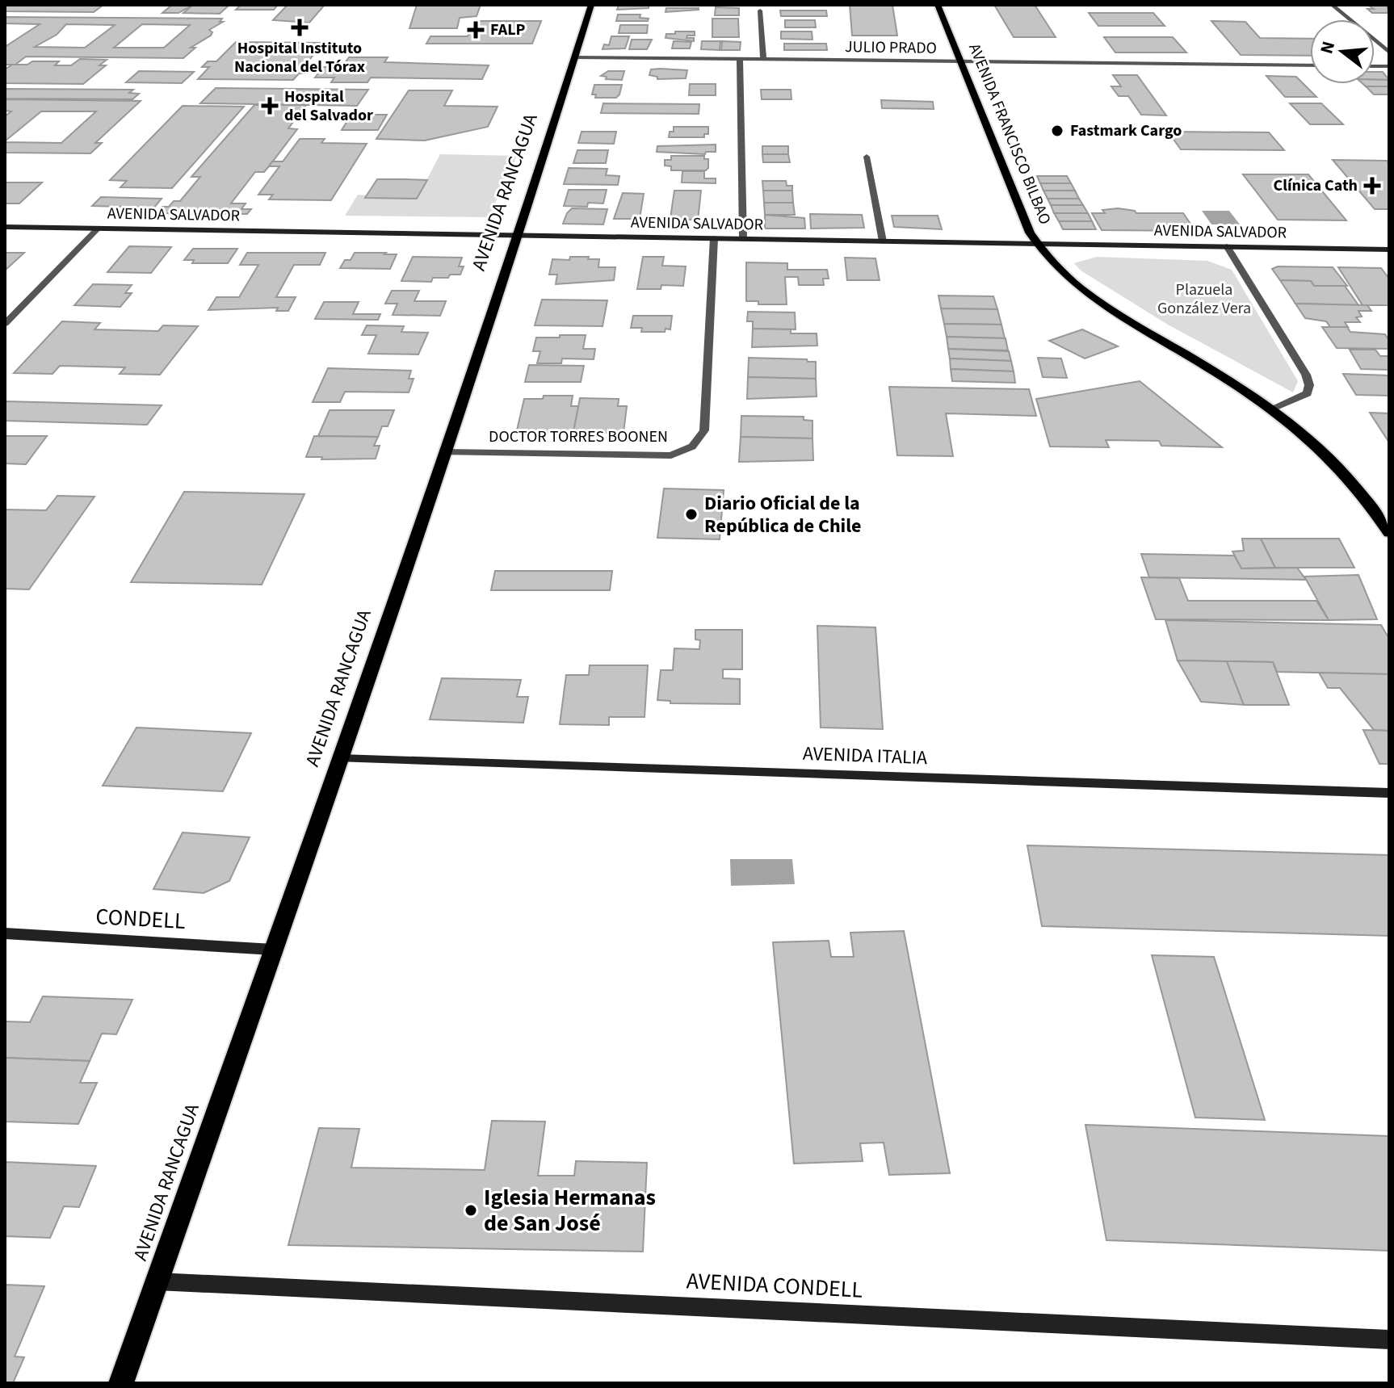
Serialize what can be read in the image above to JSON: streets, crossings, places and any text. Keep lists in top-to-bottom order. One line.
{"streets":{"main road":["AVENIDA FRANCISCO BILBAO","AVENIDA RANCAGUA","AVENIDA SALVADOR","AVENIDA ITALIA","CONDELL","AVENIDA CONDELL"],"street":["JULIO PRADO","DOCTOR TORRES BOONEN"]},"crossings":[["JULIO PRADO","AVENIDA FRANCISCO BILBAO"],["JULIO PRADO","AVENIDA RANCAGUA"],["AVENIDA FRANCISCO BILBAO","AVENIDA SALVADOR"],["AVENIDA RANCAGUA","AVENIDA SALVADOR"],["AVENIDA RANCAGUA","DOCTOR TORRES BOONEN"],["AVENIDA RANCAGUA","AVENIDA ITALIA"],["AVENIDA RANCAGUA","CONDELL"],["AVENIDA RANCAGUA","AVENIDA CONDELL"],["AVENIDA SALVADOR","DOCTOR TORRES BOONEN"]],"parks":["Plazuela González Vera"],"places":{"health":["Hospital Instituto Nacional del Tórax","FALP","Hospital del Salvador","Clínica Cath"],"other":["Fastmark Cargo","Diario Oficial de la República de Chile","Iglesia Hermanas de San José"]},"north":"left"}
